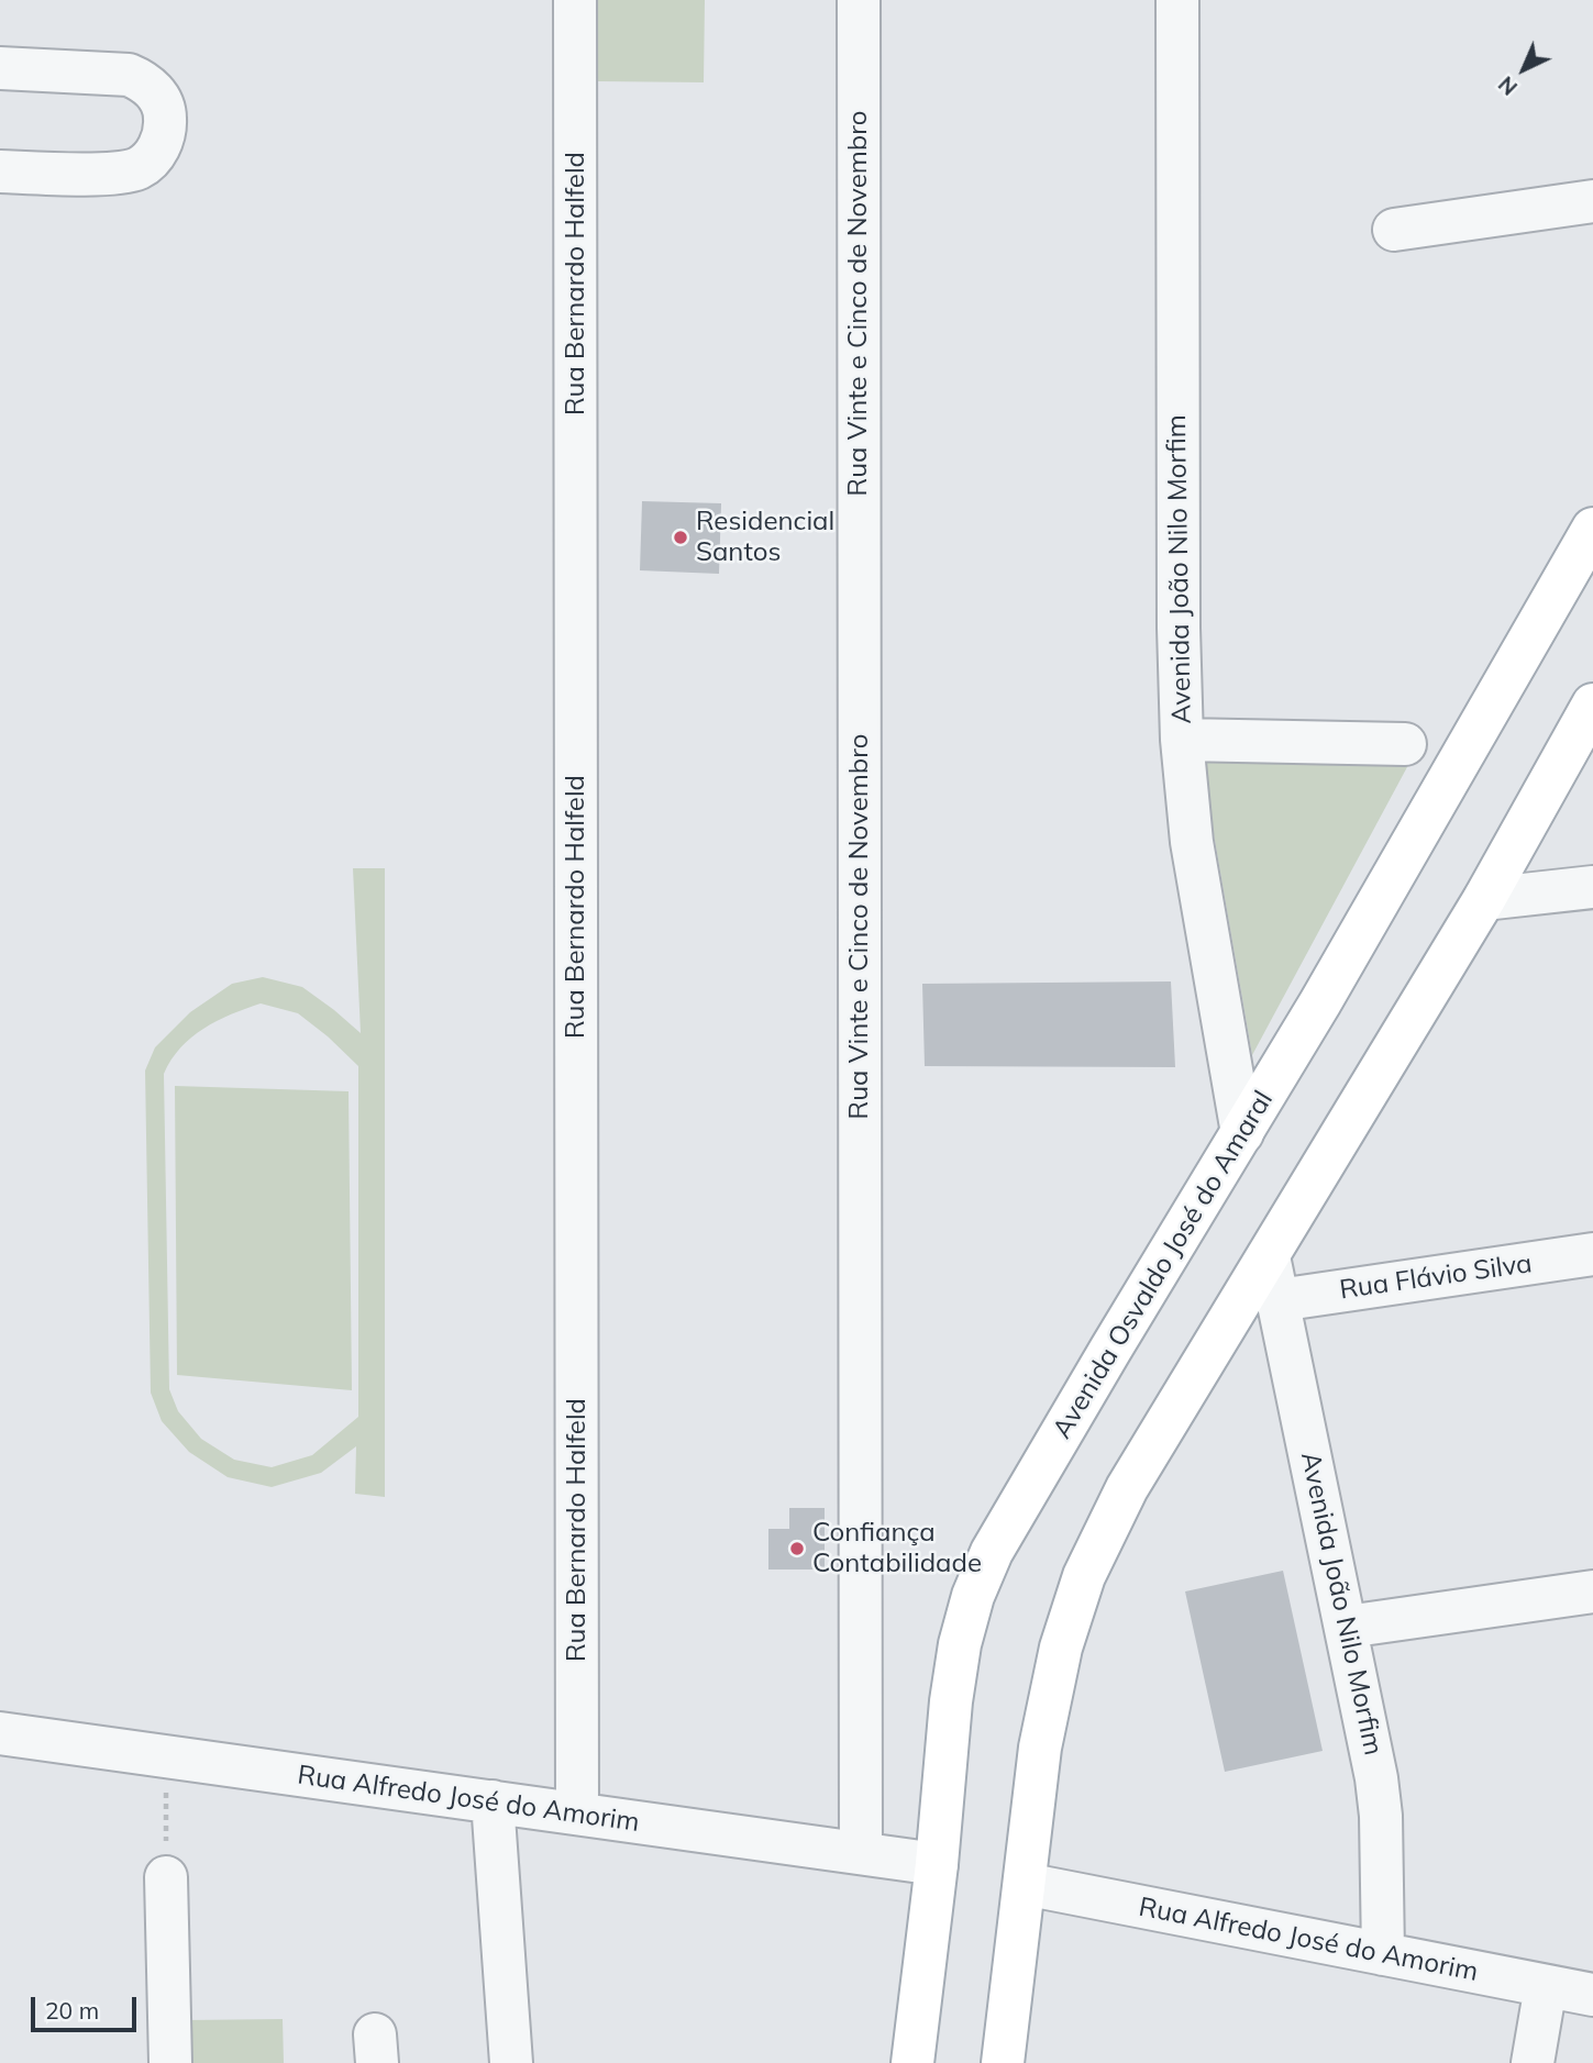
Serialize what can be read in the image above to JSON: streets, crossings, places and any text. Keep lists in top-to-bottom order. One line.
{"streets":{"main road":["Avenida Osvaldo José do Amaral"],"street":["Rua Bernardo Halfeld","Rua Vinte e Cinco de Novembro","Avenida João Nilo Morfim","Rua Flávio Silva","Rua Alfredo José do Amorim"]},"crossings":[["Rua Bernardo Halfeld","Rua Alfredo José do Amorim"],["Rua Vinte e Cinco de Novembro","Rua Alfredo José do Amorim"],["Avenida João Nilo Morfim","Avenida Osvaldo José do Amaral"],["Avenida João Nilo Morfim","Rua Flávio Silva"],["Avenida João Nilo Morfim","Rua Alfredo José do Amorim"],["Avenida Osvaldo José do Amaral","Rua Alfredo José do Amorim"]],"places":["Residencial Santos","Confiança Contabilidade"],"scale_bar":"20 m","north":"bottom left"}
